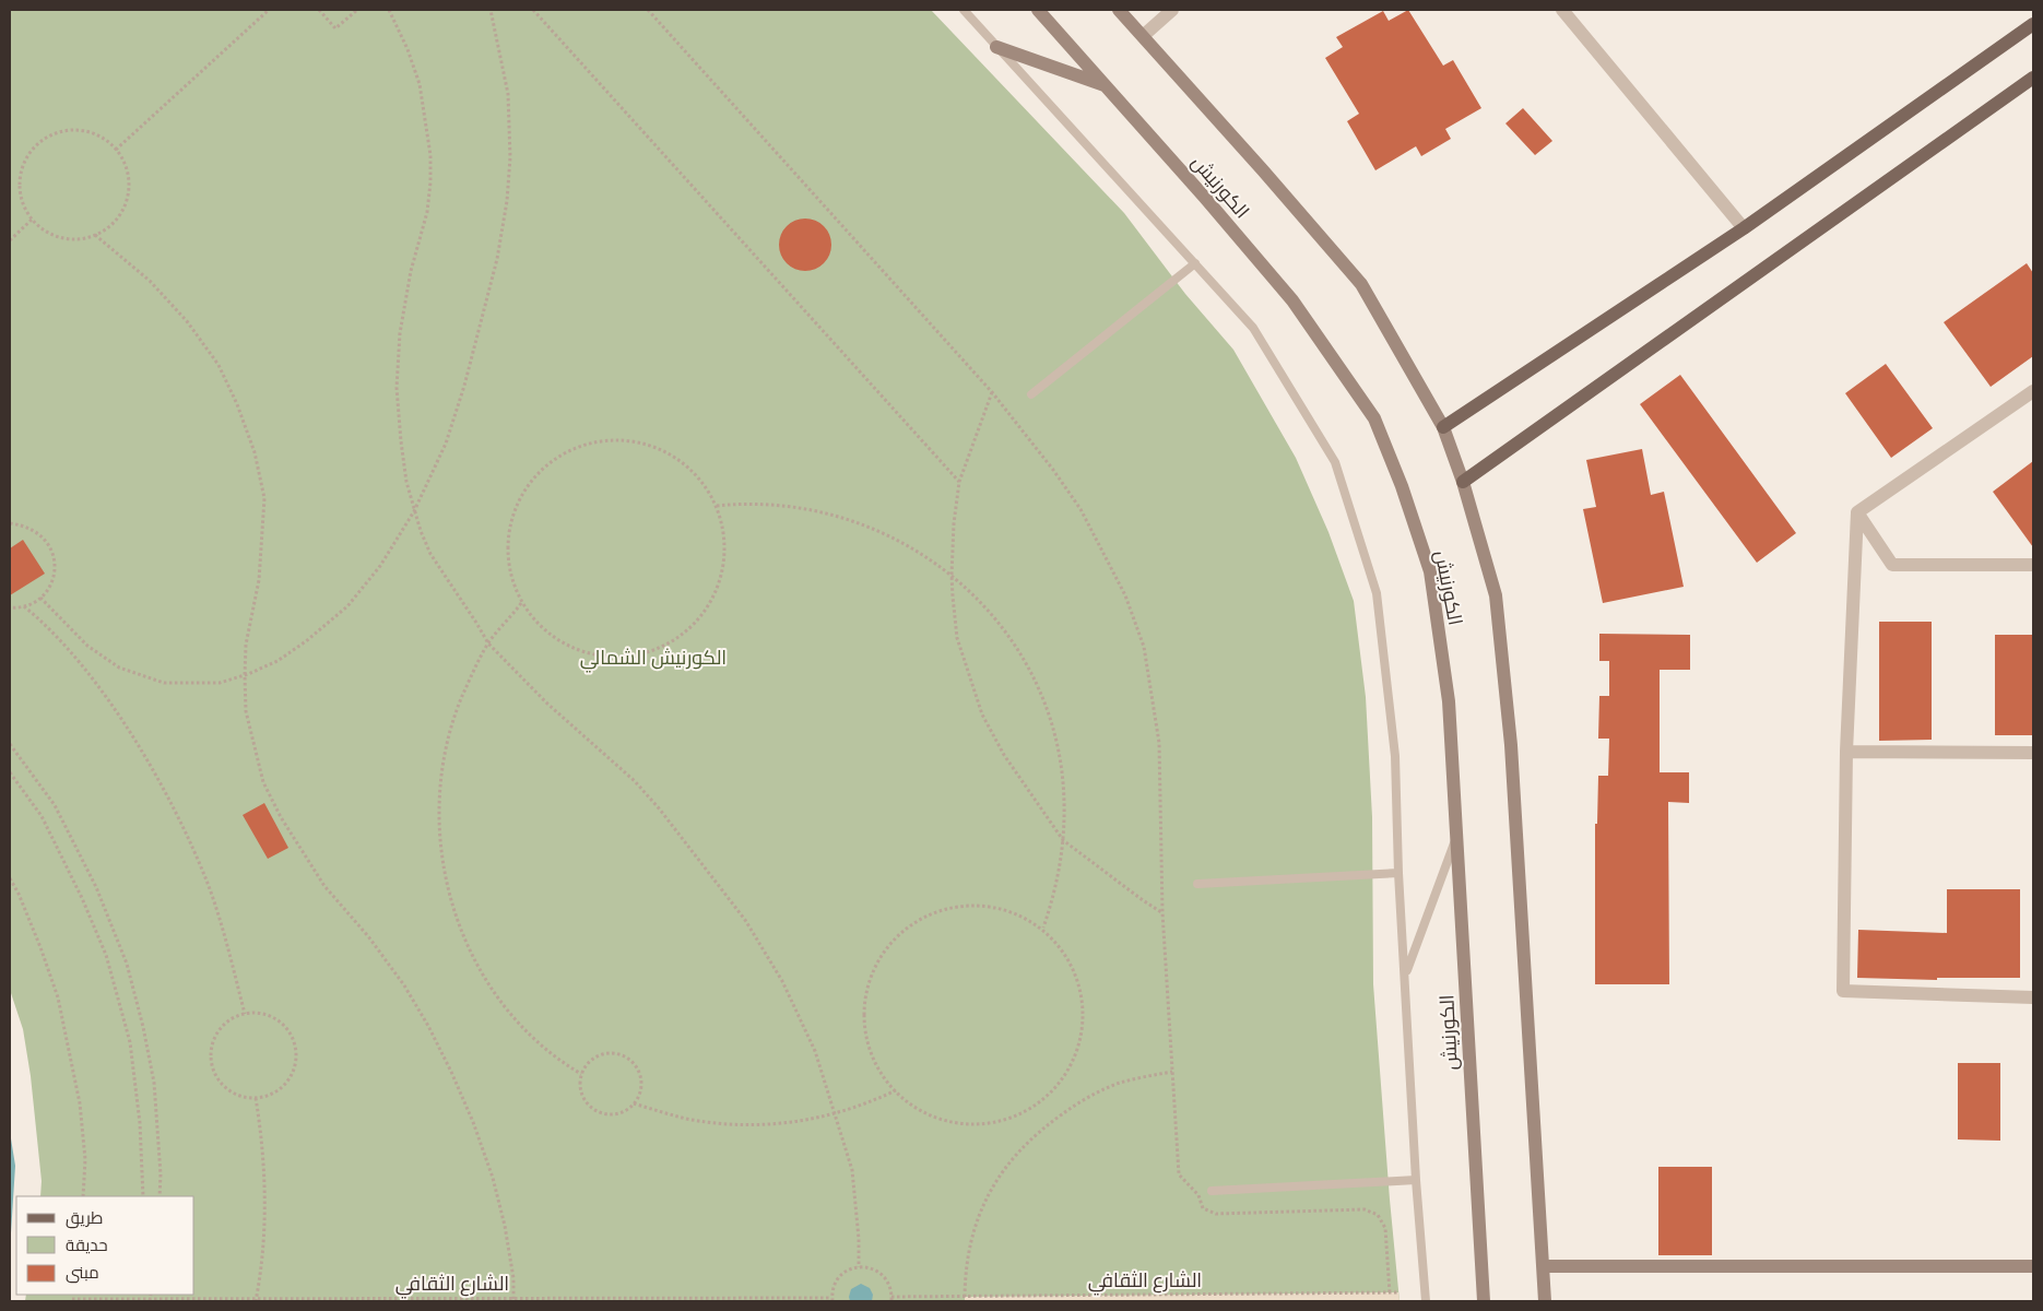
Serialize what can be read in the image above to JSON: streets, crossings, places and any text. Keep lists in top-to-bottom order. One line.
{"streets":{"main road":["الكورنيش"],"path":["الشارع الثقافي"]},"parks":["الكورنيش الشمالي"],"legend":["طريق","حديقة","مبنى"]}
